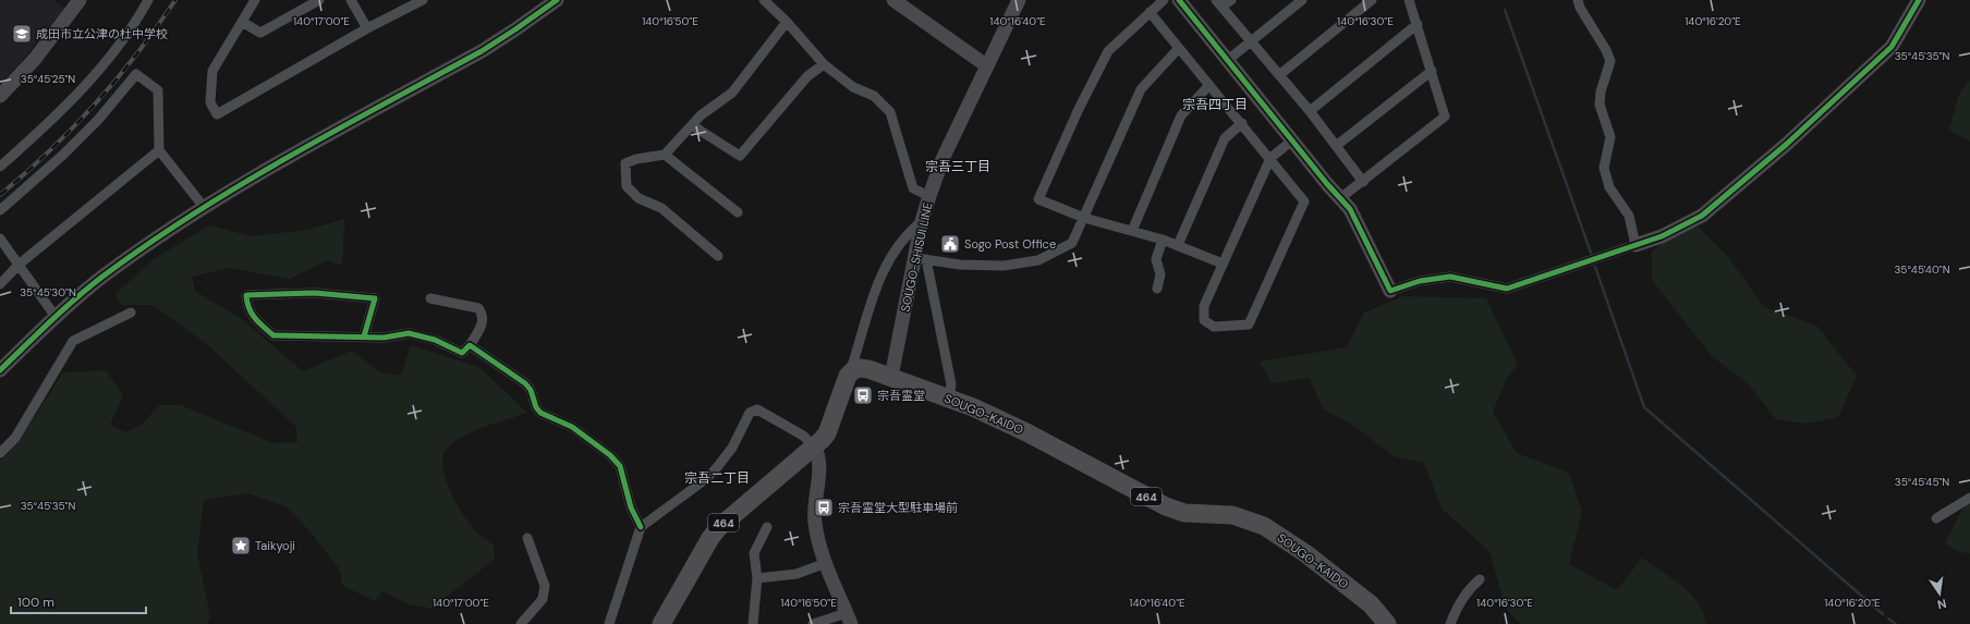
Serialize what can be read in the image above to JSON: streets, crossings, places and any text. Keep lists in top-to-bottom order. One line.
{"streets":{"highway":["SOUGO-KAIDO","464"],"street":["SOUGO-SHISUI LINE"]},"crossings":[["SOUGO-SHISUI LINE","SOUGO-KAIDO"],["SOUGO-KAIDO","464"]],"districts":["宗吾四丁目","宗吾三丁目","宗吾二丁目"],"places":{"school or university":["成田市立公津の杜中学校"],"public building":["Sogo Post Office"],"bus stop":["宗吾霊堂","宗吾霊堂大型駐車場前"],"place":["Taikyoji"]},"scale_bar":"100 m","north":"bottom","coordinates":["140°17'00\"E","140°16'50\"E","140°16'40\"E","140°16'30\"E","140°16'20\"E","35°45'35\"N","35°45'25\"N","35°45'40\"N","35°45'30\"N","35°45'45\"N"]}
